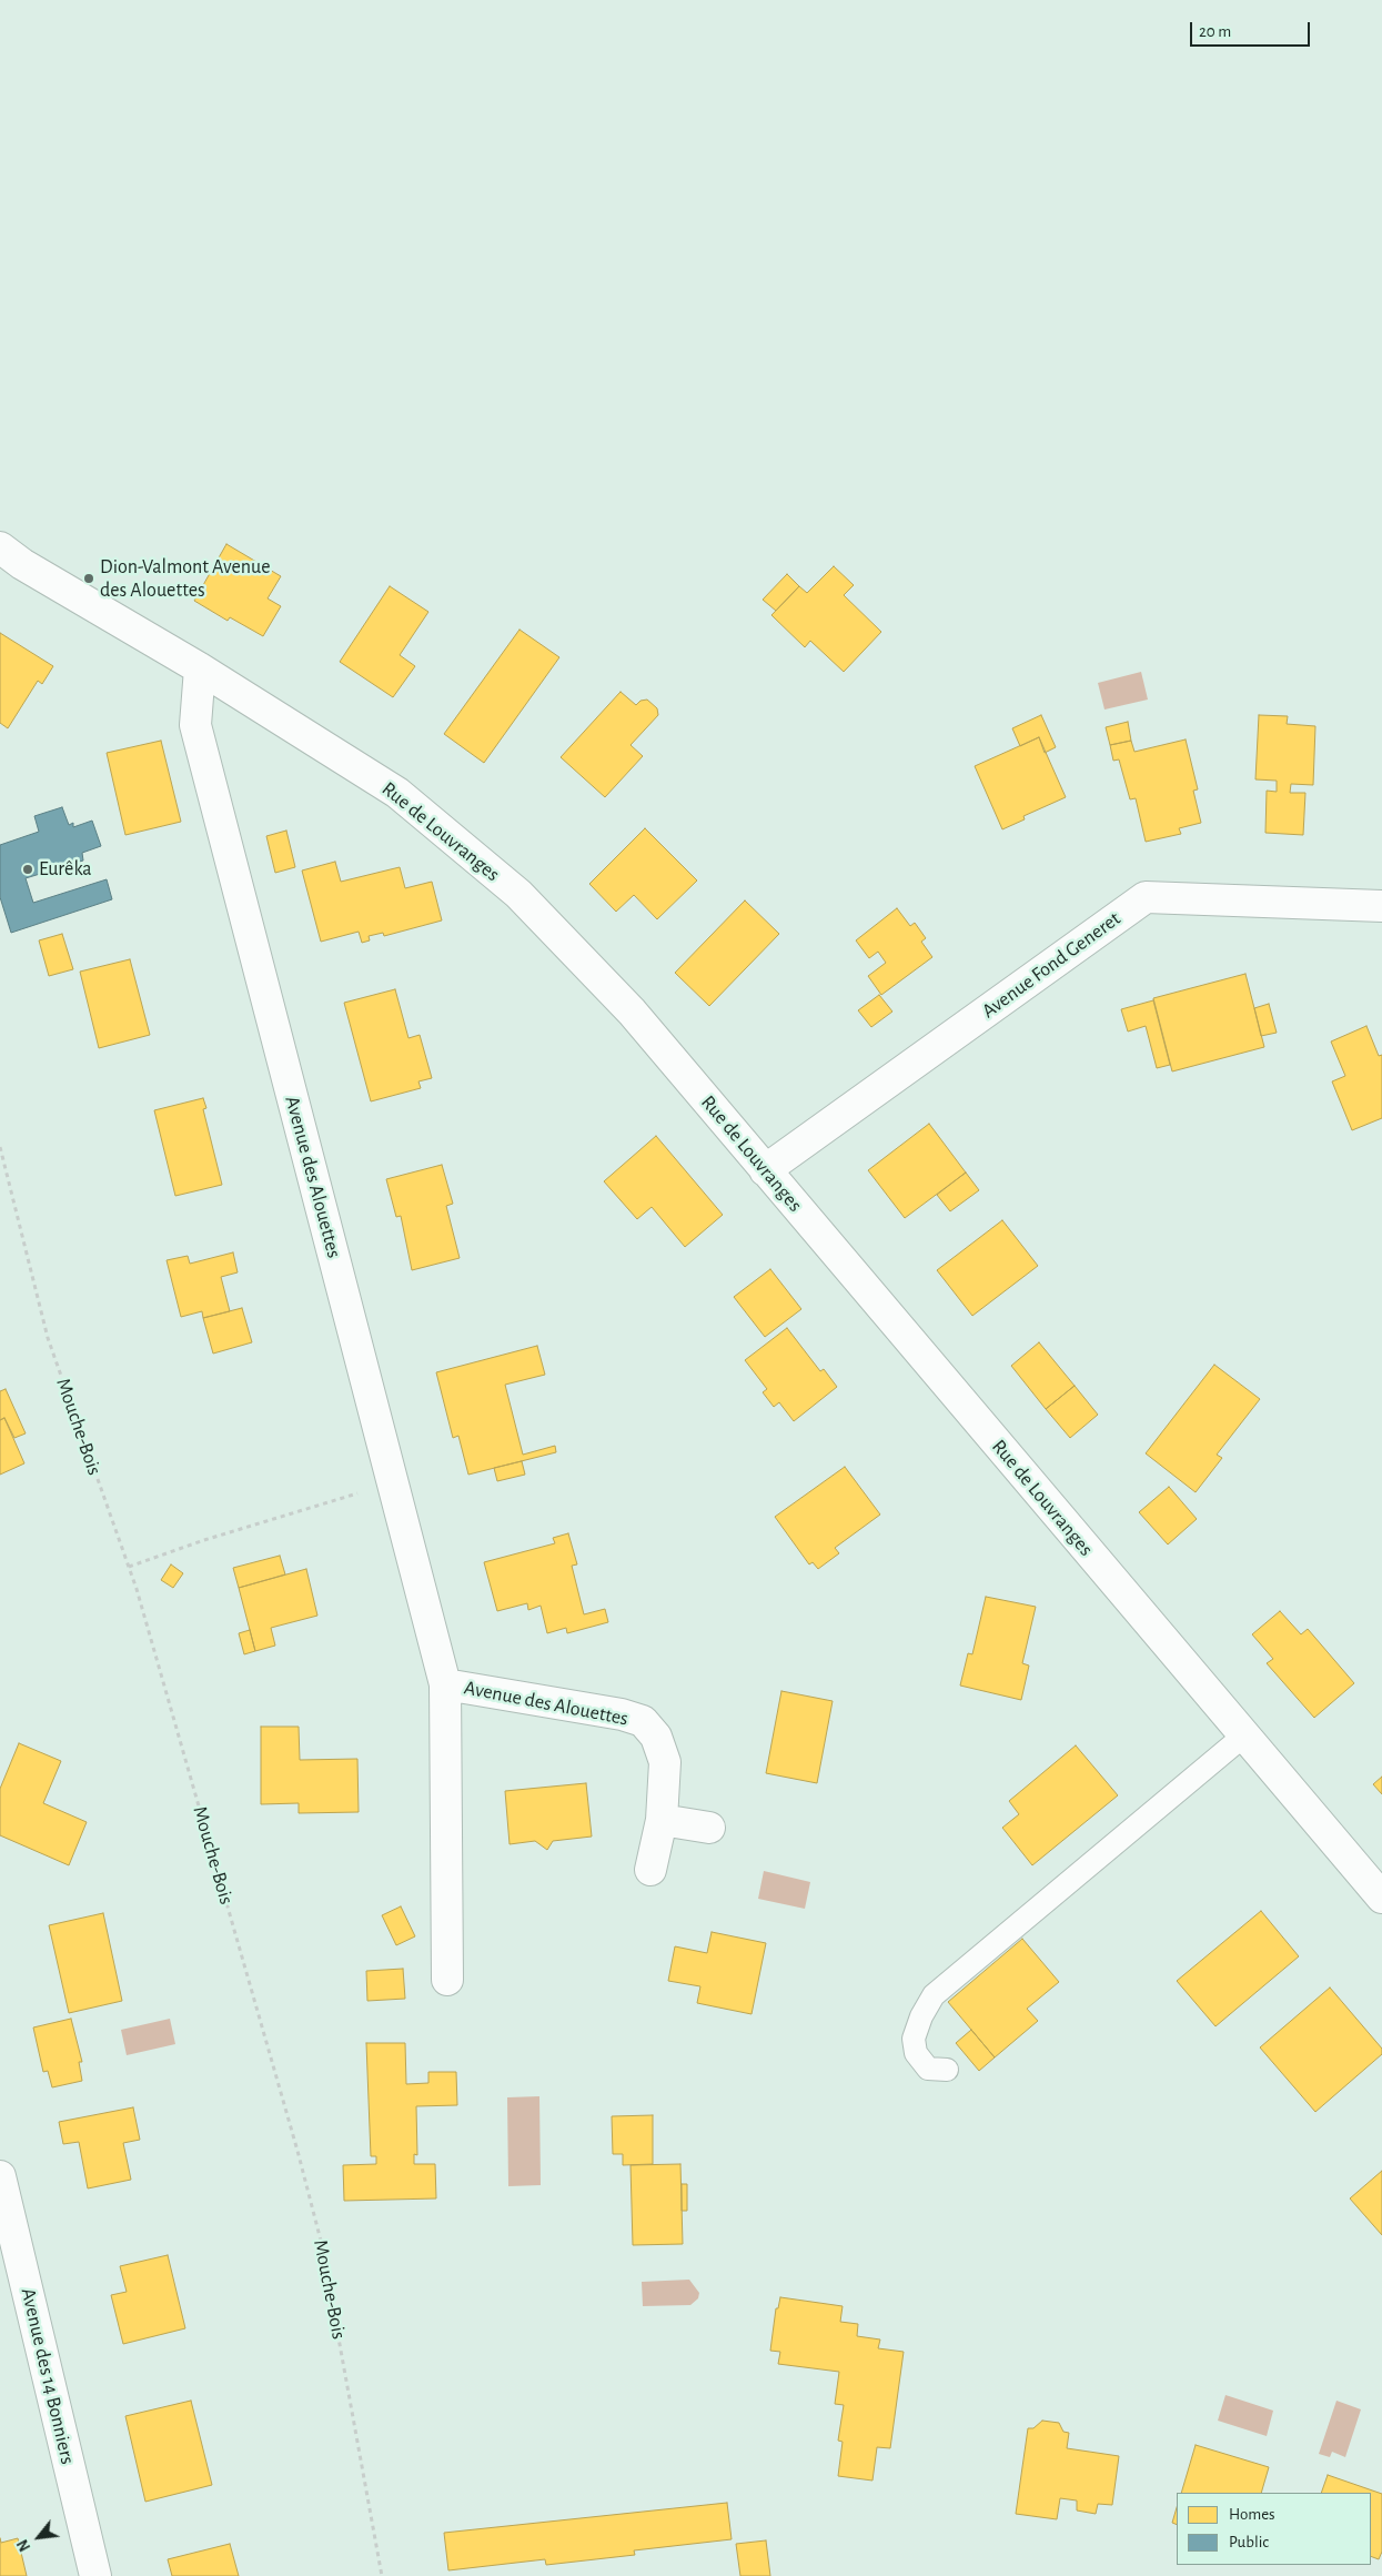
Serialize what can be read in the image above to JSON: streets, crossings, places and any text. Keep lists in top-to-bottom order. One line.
{"streets":{"street":["Rue de Louvranges","Avenue Fond Generet","Avenue des Alouettes","Avenue des 14 Bonniers"],"path":["Mouche-Bois"]},"crossings":[["Rue de Louvranges","Avenue Fond Generet"],["Rue de Louvranges","Avenue des Alouettes"]],"places":["Dion-Valmont Avenue des Alouettes","Eurêka"],"legend":["Homes","Public"],"scale_bar":"20 m","north":"bottom left"}
